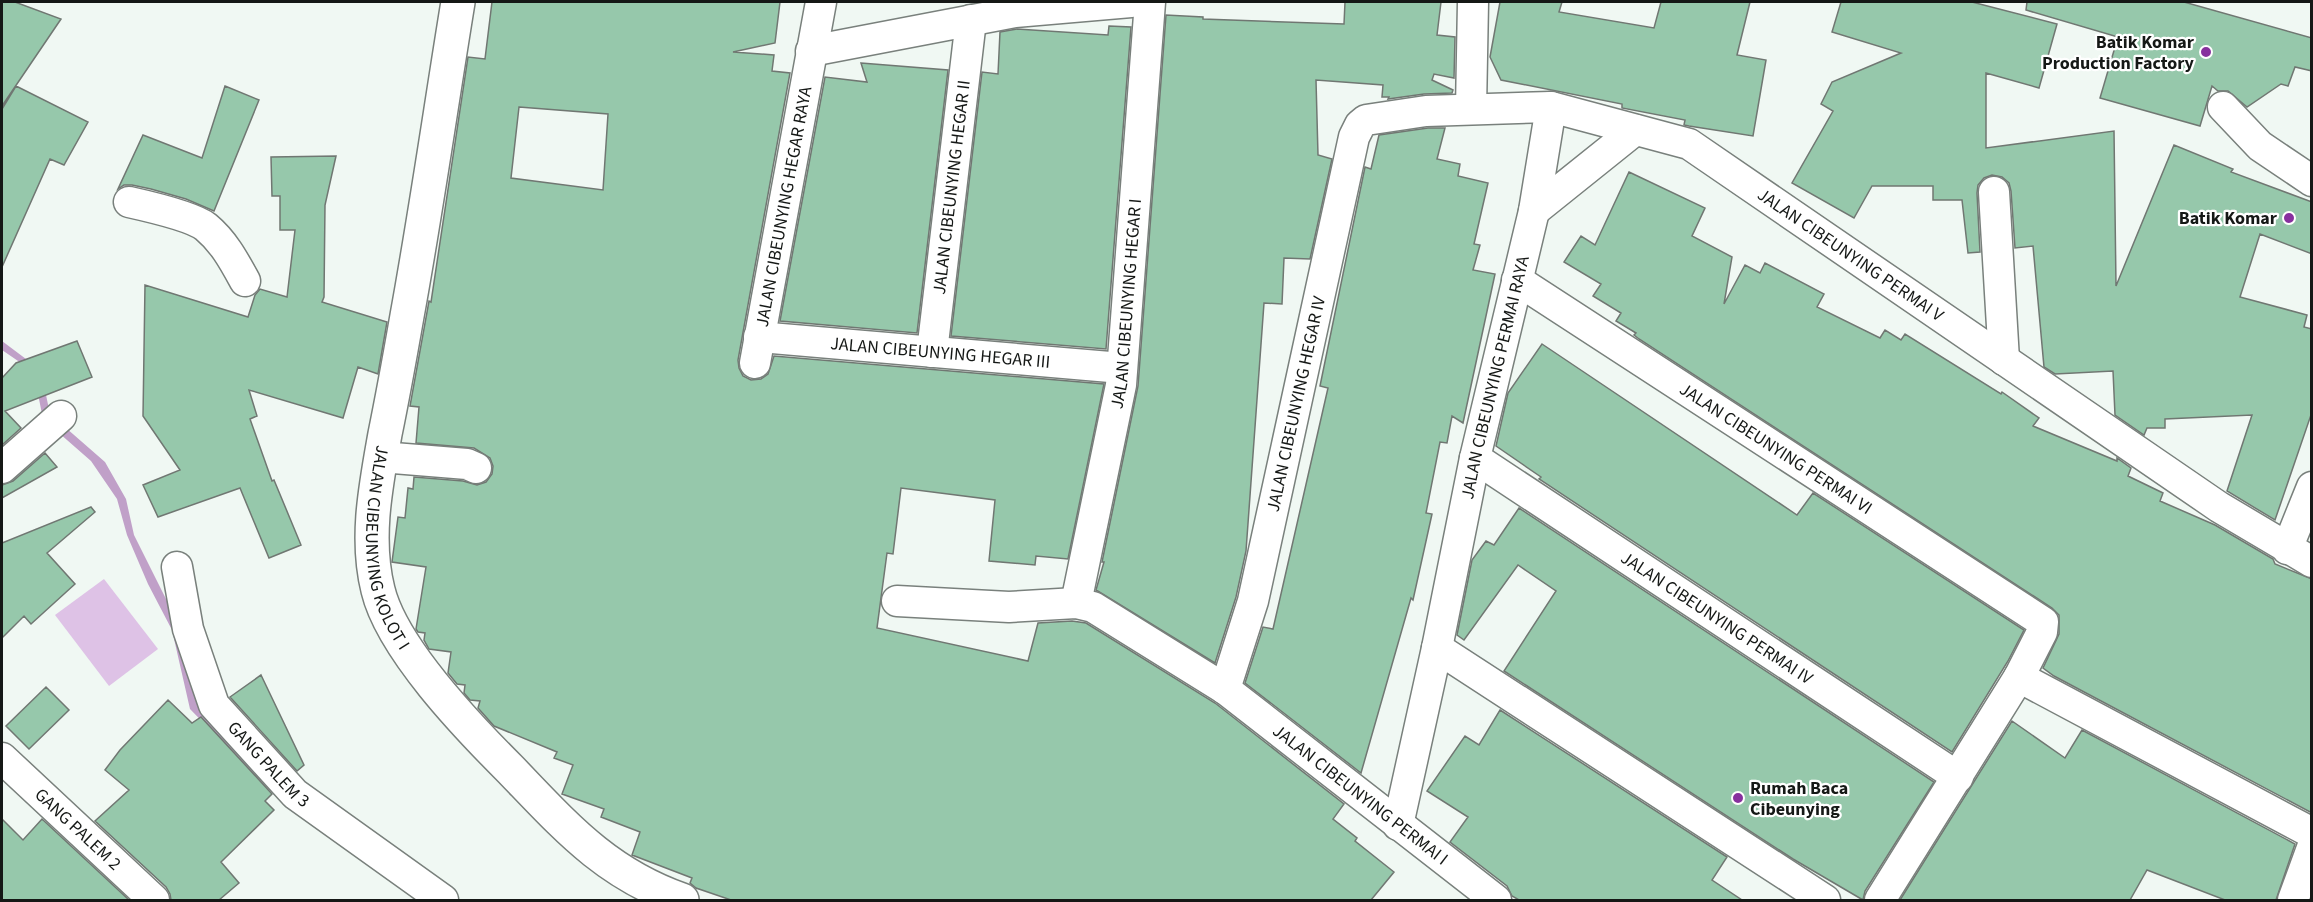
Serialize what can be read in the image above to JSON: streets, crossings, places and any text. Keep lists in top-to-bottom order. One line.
{"streets":{"street":["JALAN CIBEUNYING HEGAR II","JALAN CIBEUNYING HEGAR RAYA","JALAN CIBEUNYING PERMAI V","JALAN CIBEUNYING HEGAR I","JALAN CIBEUNYING HEGAR III","JALAN CIBEUNYING PERMAI RAYA","JALAN CIBEUNYING HEGAR IV","JALAN CIBEUNYING PERMAI VI","JALAN CIBEUNYING KOLOT I","JALAN CIBEUNYING PERMAI IV","GANG PALEM 3","JALAN CIBEUNYING PERMAI I","GANG PALEM 2"]},"crossings":[["JALAN CIBEUNYING HEGAR II","JALAN CIBEUNYING HEGAR III"],["JALAN CIBEUNYING HEGAR RAYA","JALAN CIBEUNYING HEGAR III"],["JALAN CIBEUNYING PERMAI V","JALAN CIBEUNYING PERMAI RAYA"],["JALAN CIBEUNYING PERMAI V","JALAN CIBEUNYING HEGAR IV"],["JALAN CIBEUNYING HEGAR I","JALAN CIBEUNYING HEGAR III"],["JALAN CIBEUNYING HEGAR I","JALAN CIBEUNYING PERMAI I"],["JALAN CIBEUNYING PERMAI RAYA","JALAN CIBEUNYING PERMAI VI"],["JALAN CIBEUNYING PERMAI RAYA","JALAN CIBEUNYING PERMAI IV"],["JALAN CIBEUNYING PERMAI RAYA","JALAN CIBEUNYING PERMAI I"],["JALAN CIBEUNYING HEGAR IV","JALAN CIBEUNYING PERMAI I"]],"places":["Batik Komar Production Factory","Batik Komar","Rumah Baca Cibeunying"]}
